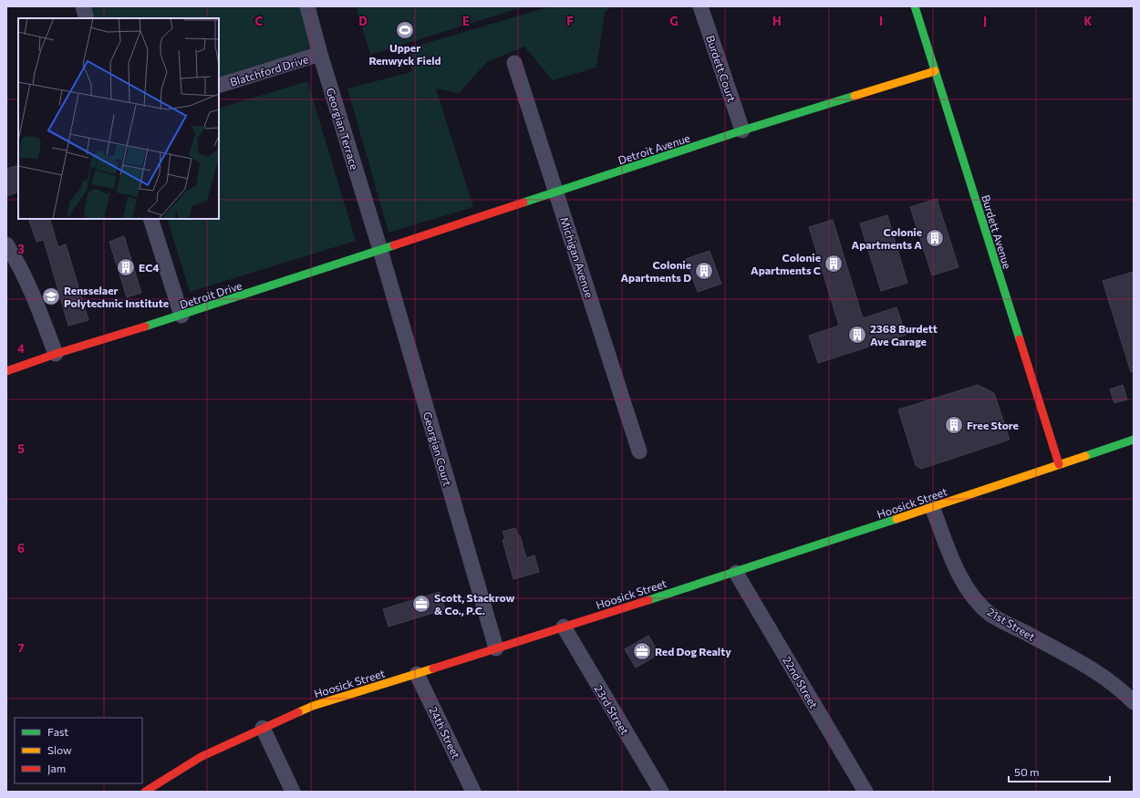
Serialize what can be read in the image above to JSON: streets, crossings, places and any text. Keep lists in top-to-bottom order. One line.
{"streets":{"main road":["Detroit Avenue","Burdett Avenue","Detroit Drive","Hoosick Street"],"street":["Burdett Court","Blatchford Drive","Georgian Terrace","Michigan Avenue","Georgian Court","21st Street","22nd Street","23rd Street","24th Street"]},"crossings":[["Burdett Court","Detroit Avenue"],["Blatchford Drive","Georgian Terrace"],["Georgian Terrace","Detroit Avenue"],["Georgian Terrace","Detroit Drive"],["Georgian Terrace","Georgian Court"],["Detroit Avenue","Burdett Avenue"],["Detroit Avenue","Michigan Avenue"],["Detroit Avenue","Detroit Drive"],["Detroit Avenue","Georgian Court"],["Burdett Avenue","Hoosick Street"],["Detroit Drive","Georgian Court"],["Georgian Court","Hoosick Street"],["Hoosick Street","21st Street"],["Hoosick Street","22nd Street"],["Hoosick Street","23rd Street"],["Hoosick Street","24th Street"]],"places":{"sports":["Upper Renwyck Field"],"building":["Colonie Apartments A","Colonie Apartments C","EC4","Colonie Apartments D","2368 Burdett Ave Garage","Free Store"],"school or university":["Rensselaer Polytechnic Institute"],"office":["Scott, Stackrow & Co., P.C.","Red Dog Realty"]},"legend":["Fast","Slow","Jam"],"scale_bar":"50 m","grid":{"columns":["C","D","E","F","G","H","I","J","K"],"rows":["3","4","5","6","7"]}}
